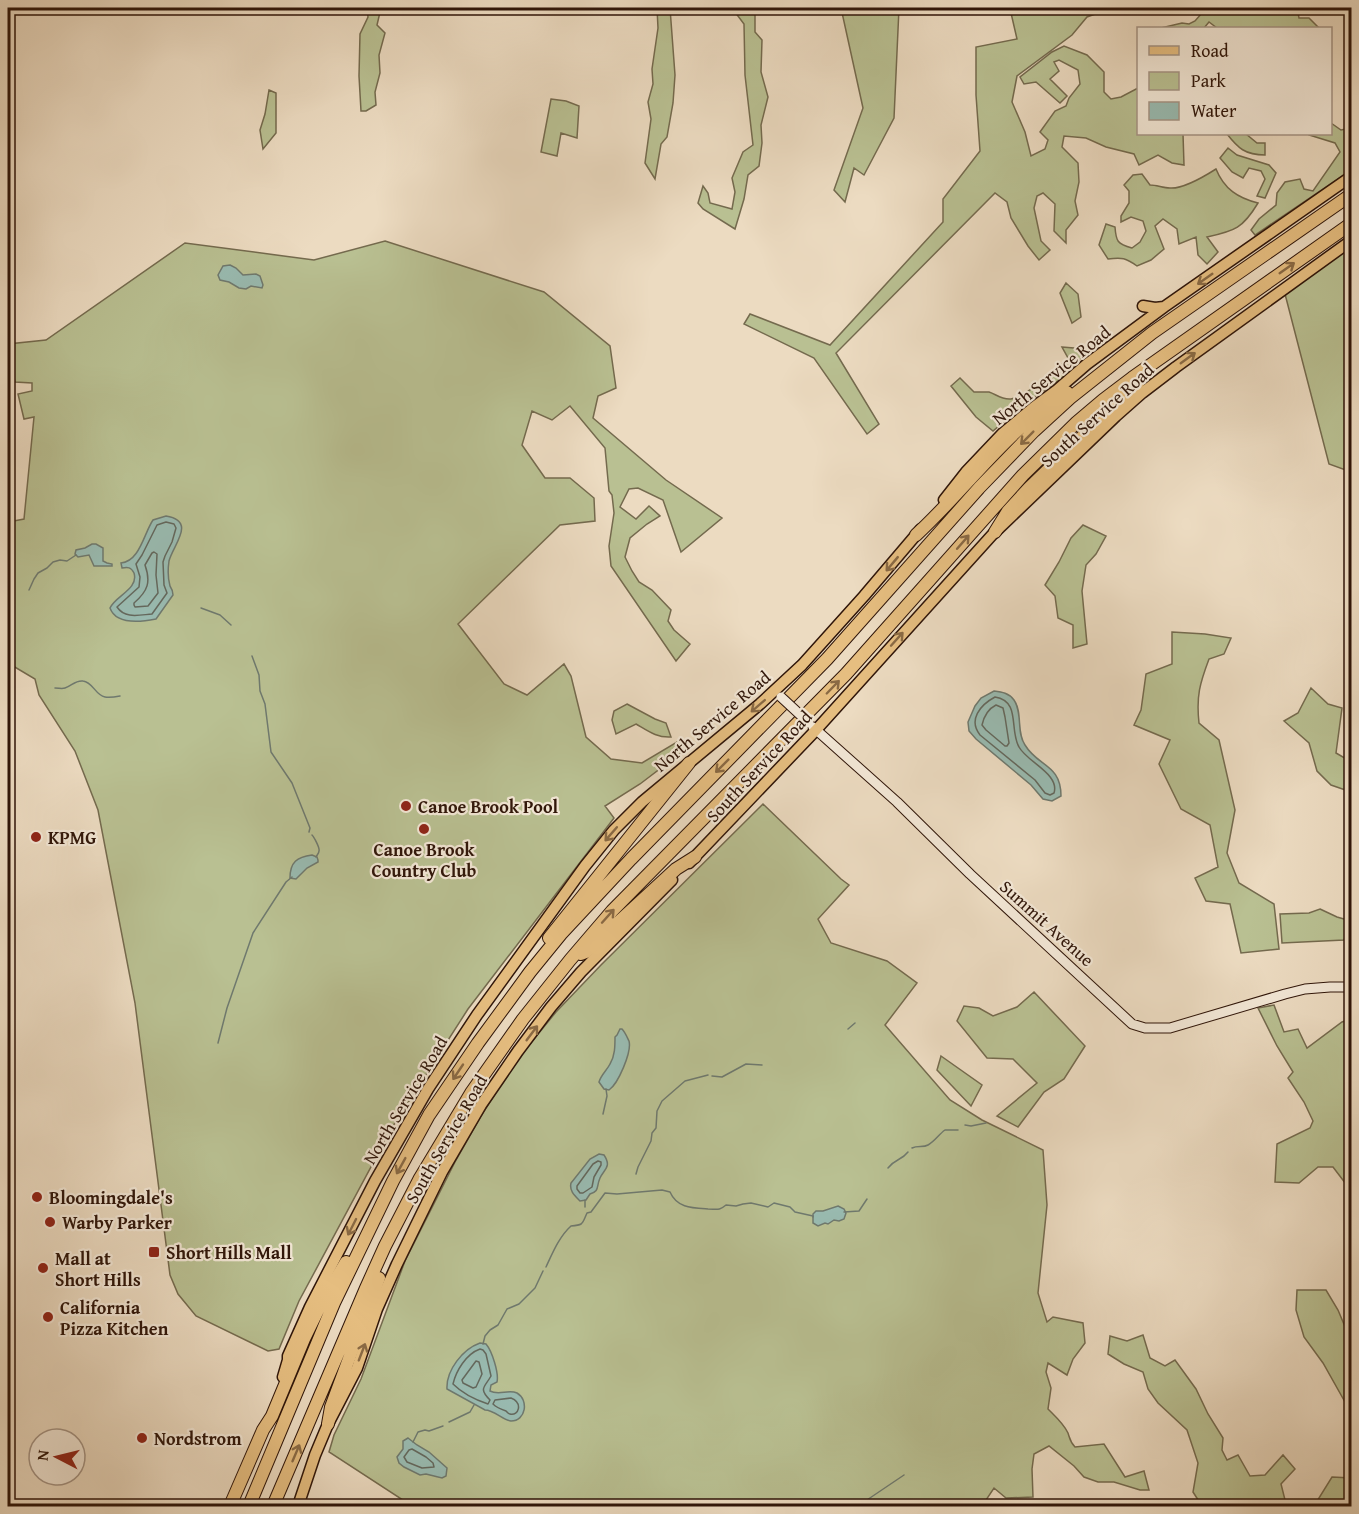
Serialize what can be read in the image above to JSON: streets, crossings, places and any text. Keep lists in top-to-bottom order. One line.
{"streets":{"main road":["North Service Road","South Service Road"],"street":["Summit Avenue"]},"crossings":[["North Service Road","Summit Avenue"],["South Service Road","Summit Avenue"]],"one_way":["North Service Road","South Service Road"],"places":{"other":["Canoe Brook Pool","Canoe Brook Country Club","KPMG","Bloomingdale's","Warby Parker","Mall at Short Hills","California Pizza Kitchen","Nordstrom"],"transit":["Short Hills Mall"]},"legend":["Road","Park","Water"],"north":"left"}
